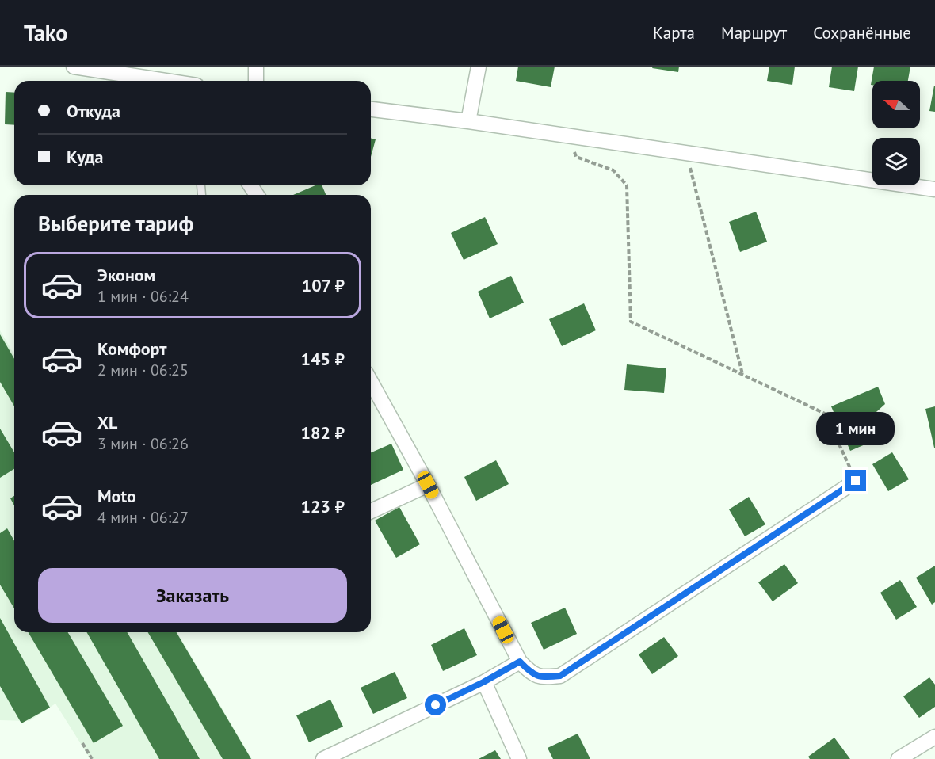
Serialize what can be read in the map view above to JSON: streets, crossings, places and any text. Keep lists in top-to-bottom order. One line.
{"north":"left","page":{"header":"Tako","nav":["Карта","Маршрут","Сохранённые"],"banner":["Откуда","Куда"],"heading":"Выберите тариф","list":[{"name":"Эконом","note":"1 мин · 06:24","value":"107 ₽"},{"name":"Комфорт","note":"2 мин · 06:25","value":"145 ₽"},{"name":"XL","note":"3 мин · 06:26","value":"182 ₽"},{"name":"Moto","note":"4 мин · 06:27","value":"123 ₽"}],"bubble":"1 мин","buttons":"Заказать"}}
